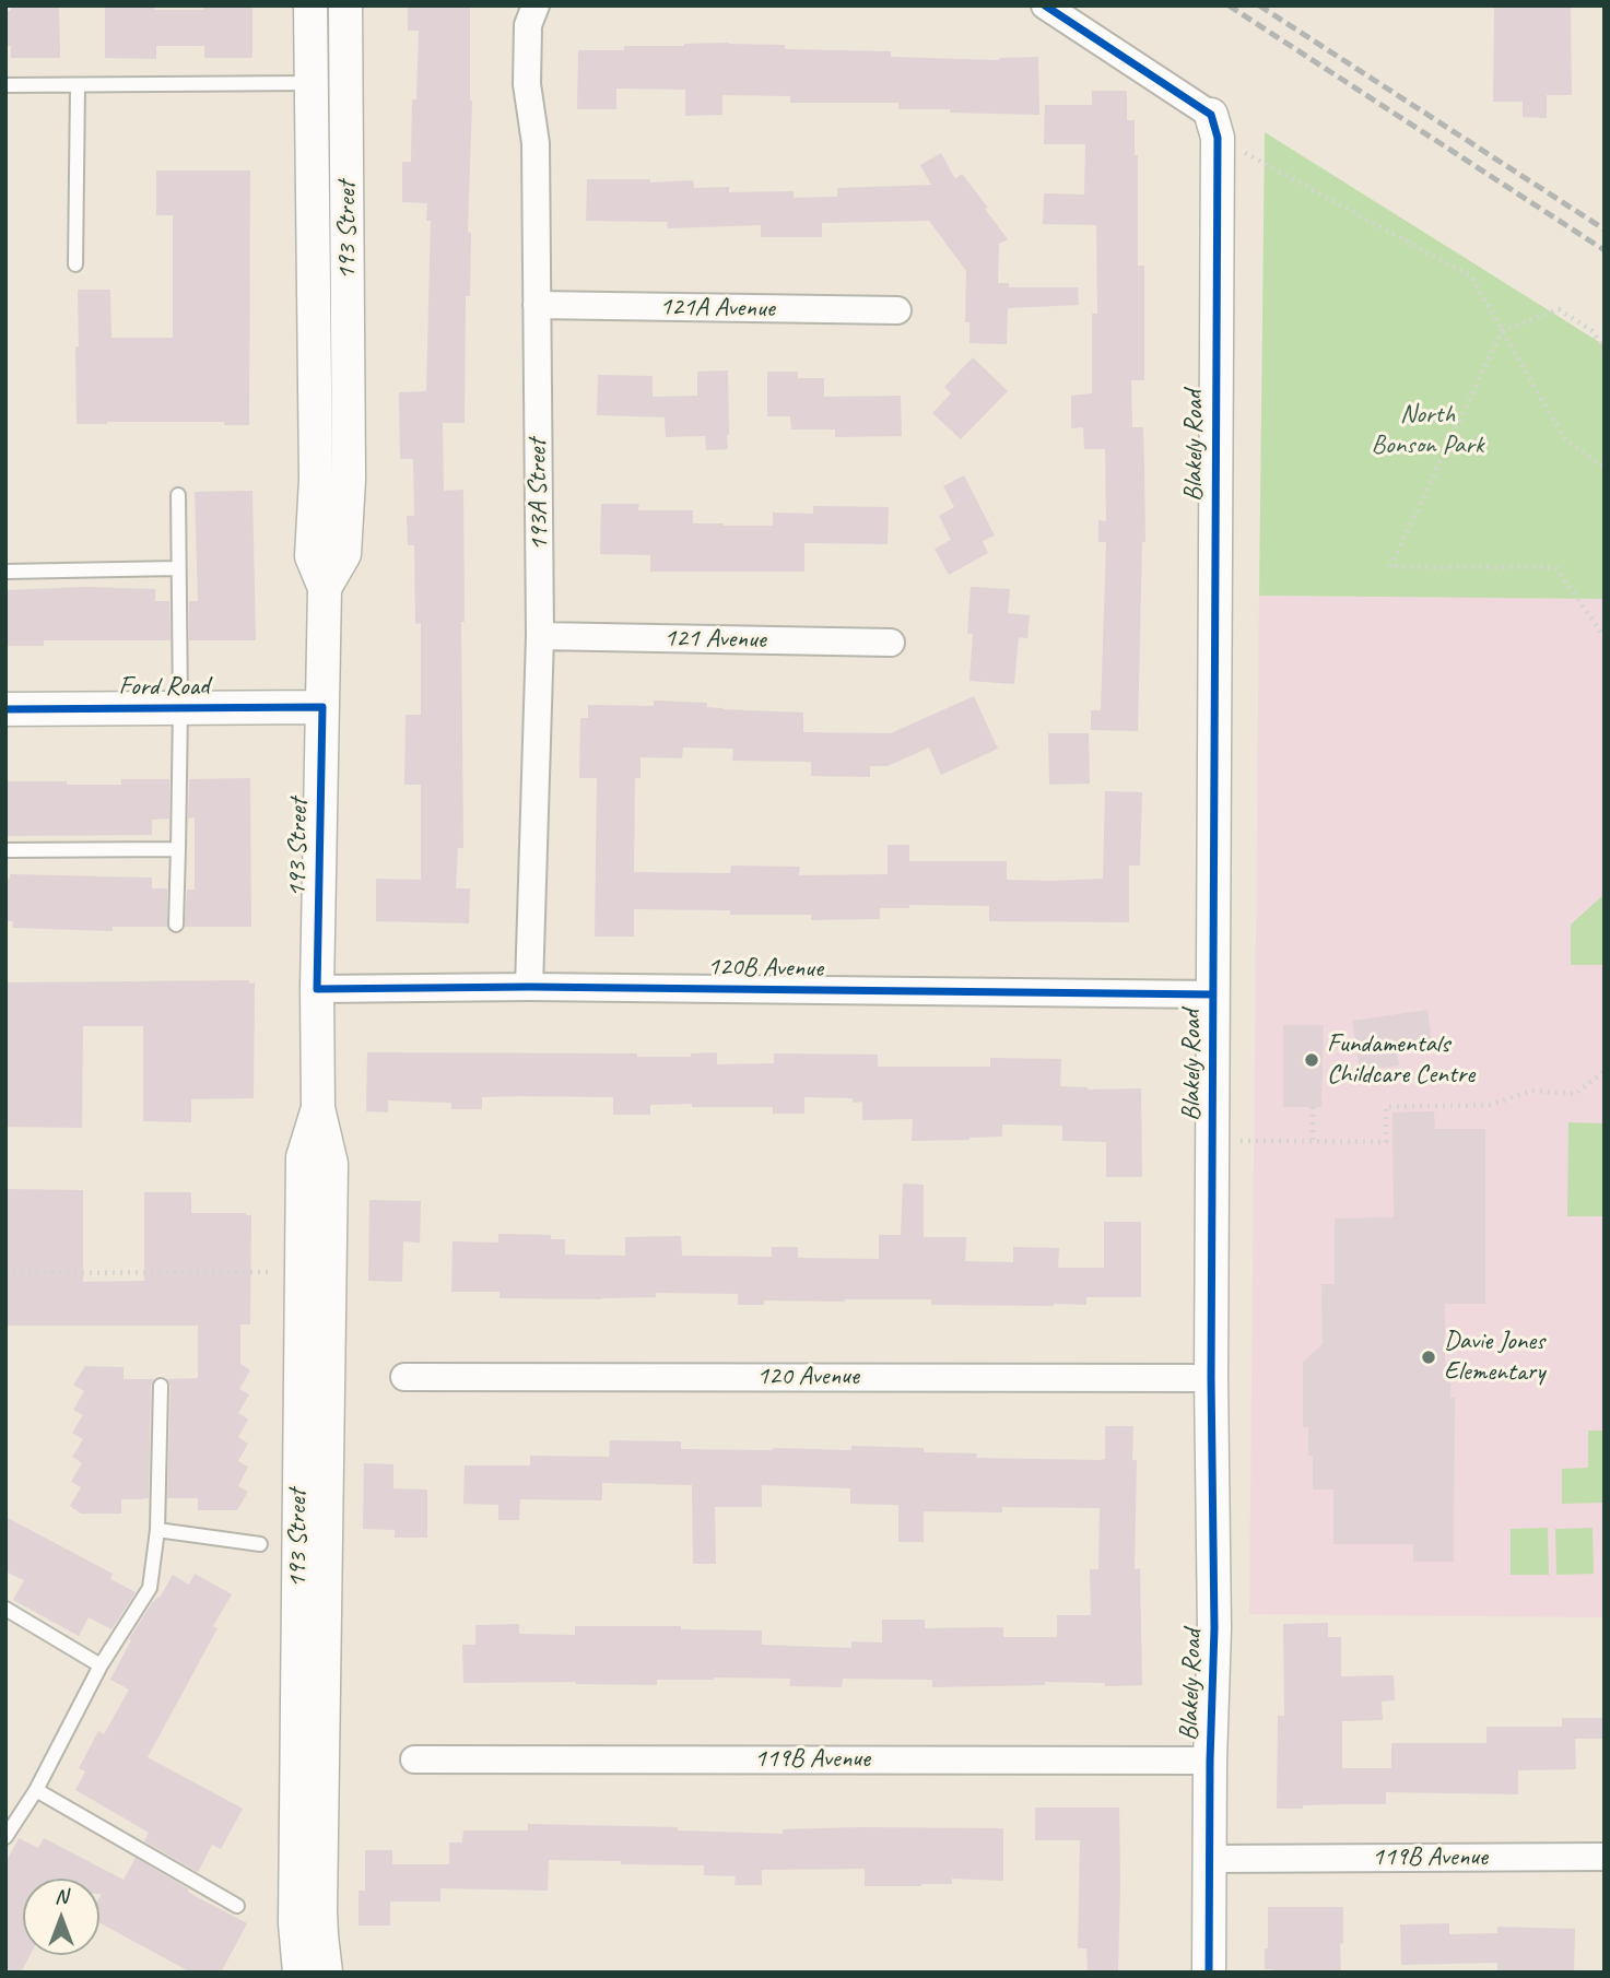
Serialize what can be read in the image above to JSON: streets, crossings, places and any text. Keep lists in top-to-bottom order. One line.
{"streets":{"street":["193 Street","121A Avenue","Blakely Road","193A Street","121 Avenue","Ford Road","120B Avenue","120 Avenue","119B Avenue"]},"crossings":[["193 Street","Ford Road"],["193 Street","120B Avenue"],["121A Avenue","193A Street"],["Blakely Road","120B Avenue"],["Blakely Road","120 Avenue"],["Blakely Road","119B Avenue"],["193A Street","121 Avenue"],["193A Street","120B Avenue"]],"parks":["North Bonson Park"],"places":["Fundamentals Childcare Centre","Davie Jones Elementary"],"north":"top"}
